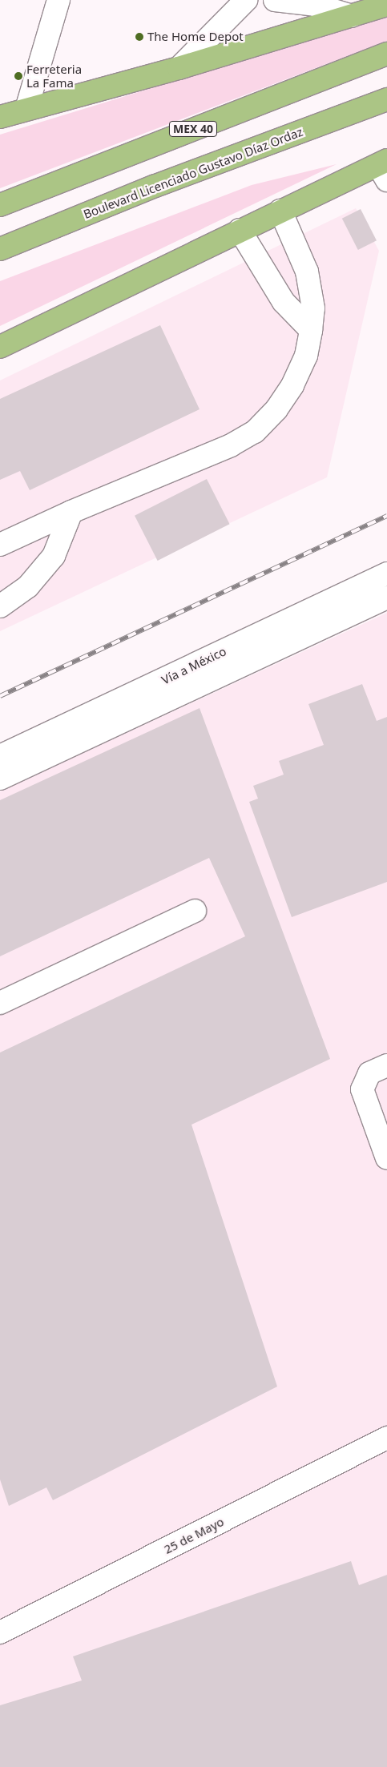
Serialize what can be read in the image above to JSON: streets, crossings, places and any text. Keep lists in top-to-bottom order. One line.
{"streets":{"main road":["MEX 40","Boulevard Licenciado Gustavo Díaz Ordaz"],"street":["Vía a México","25 de Mayo"]},"places":["The Home Depot","Ferreteria La Fama"]}
